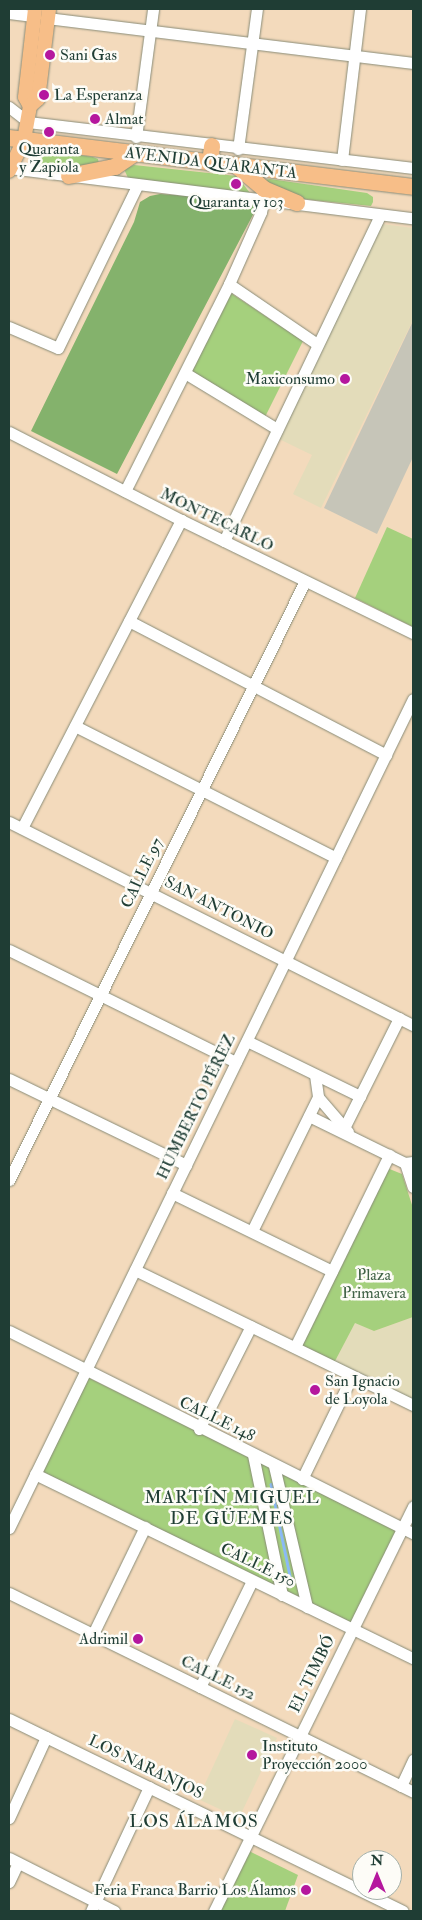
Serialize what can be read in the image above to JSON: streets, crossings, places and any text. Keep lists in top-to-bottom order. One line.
{"streets":{"highway":["AVENIDA QUARANTA"],"street":["MONTECARLO","CALLE 97","SAN ANTONIO","HUMBERTO PÉREZ","CALLE 148","CALLE 150","EL TIMBÓ","CALLE 152","LOS NARANJOS"]},"crossings":[["MONTECARLO","CALLE 97"],["CALLE 97","SAN ANTONIO"],["SAN ANTONIO","HUMBERTO PÉREZ"],["HUMBERTO PÉREZ","CALLE 148"],["HUMBERTO PÉREZ","CALLE 150"],["CALLE 148","EL TIMBÓ"],["CALLE 150","EL TIMBÓ"],["EL TIMBÓ","CALLE 152"],["EL TIMBÓ","LOS NARANJOS"]],"districts":["MARTÍN MIGUEL DE GÜEMES","LOS ÁLAMOS"],"parks":["Plaza Primavera"],"places":["Sani Gas","La Esperanza","Almat","Quaranta y Zapiola","Quaranta y 103","Maxiconsumo","San Ignacio de Loyola","Adrimil","Instituto Proyección 2000","Feria Franca Barrio Los Álamos"],"north":"top"}
